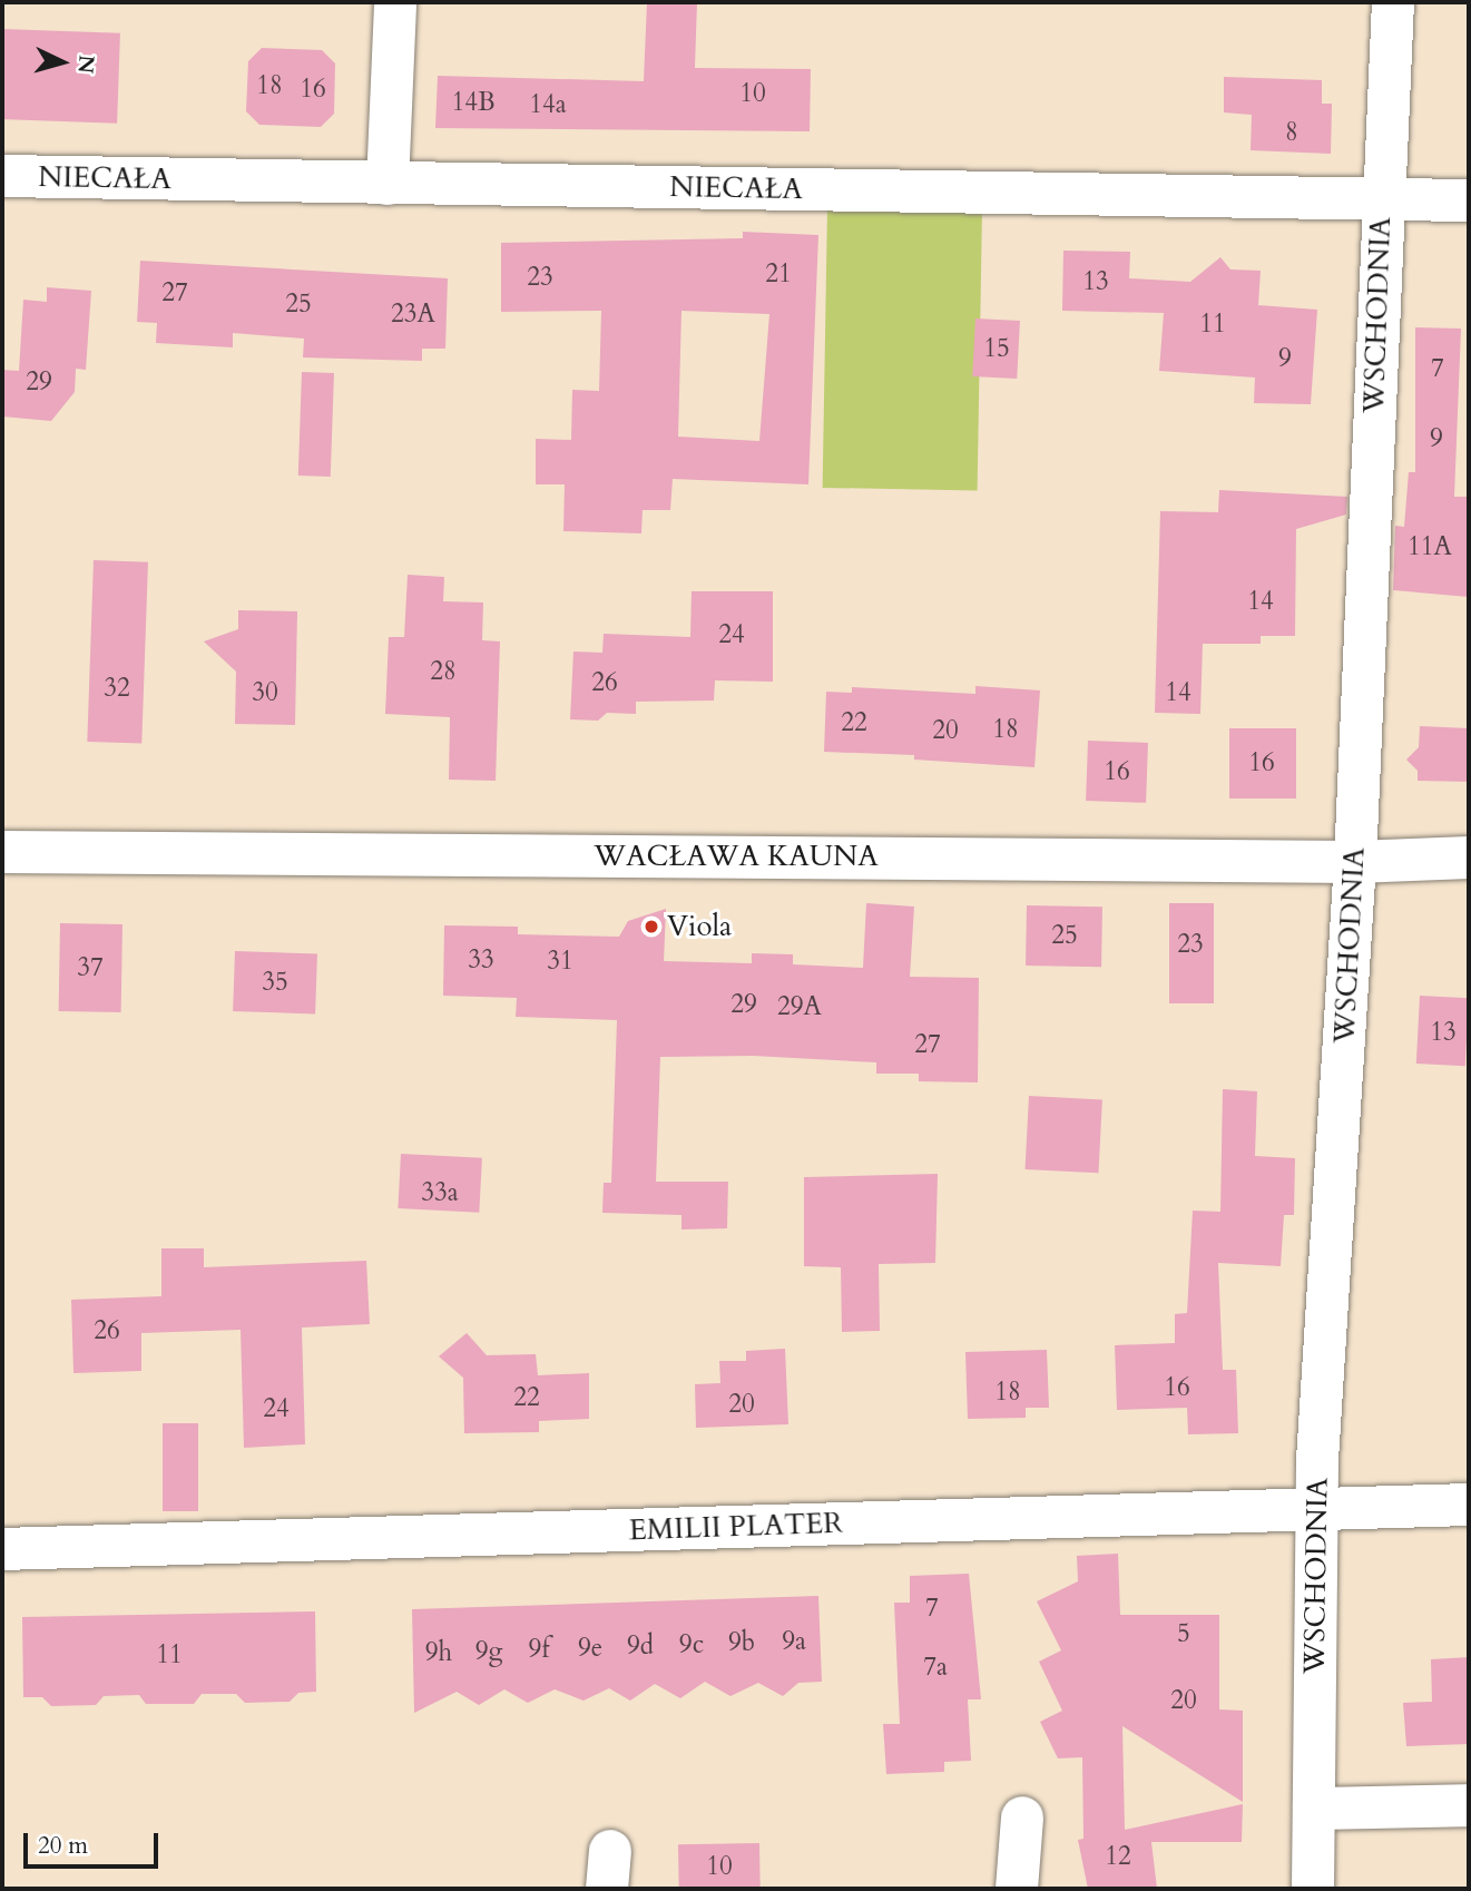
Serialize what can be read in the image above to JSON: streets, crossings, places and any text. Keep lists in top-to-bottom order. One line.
{"streets":{"street":["NIECAŁA","WSCHODNIA","WACŁAWA KAUNA","EMILII PLATER"]},"crossings":[["NIECAŁA","WSCHODNIA"],["WSCHODNIA","WACŁAWA KAUNA"],["WSCHODNIA","EMILII PLATER"]],"places":["Viola"],"house_numbers":["18","16","10","14B","14a","8","21","23","13","27","25","23A","11","15","9","7","29","9","11A","14","24","28","26","32","30","14","22","18","20","16","16","25","23","33","31","37","35","29","29A","13","27","33a","26","16","18","22","20","24","7","5","9a","9b","9c","9d","9e","9f","9g","9h","11","7a","20","12","10"],"scale_bar":"20 m","north":"right"}
